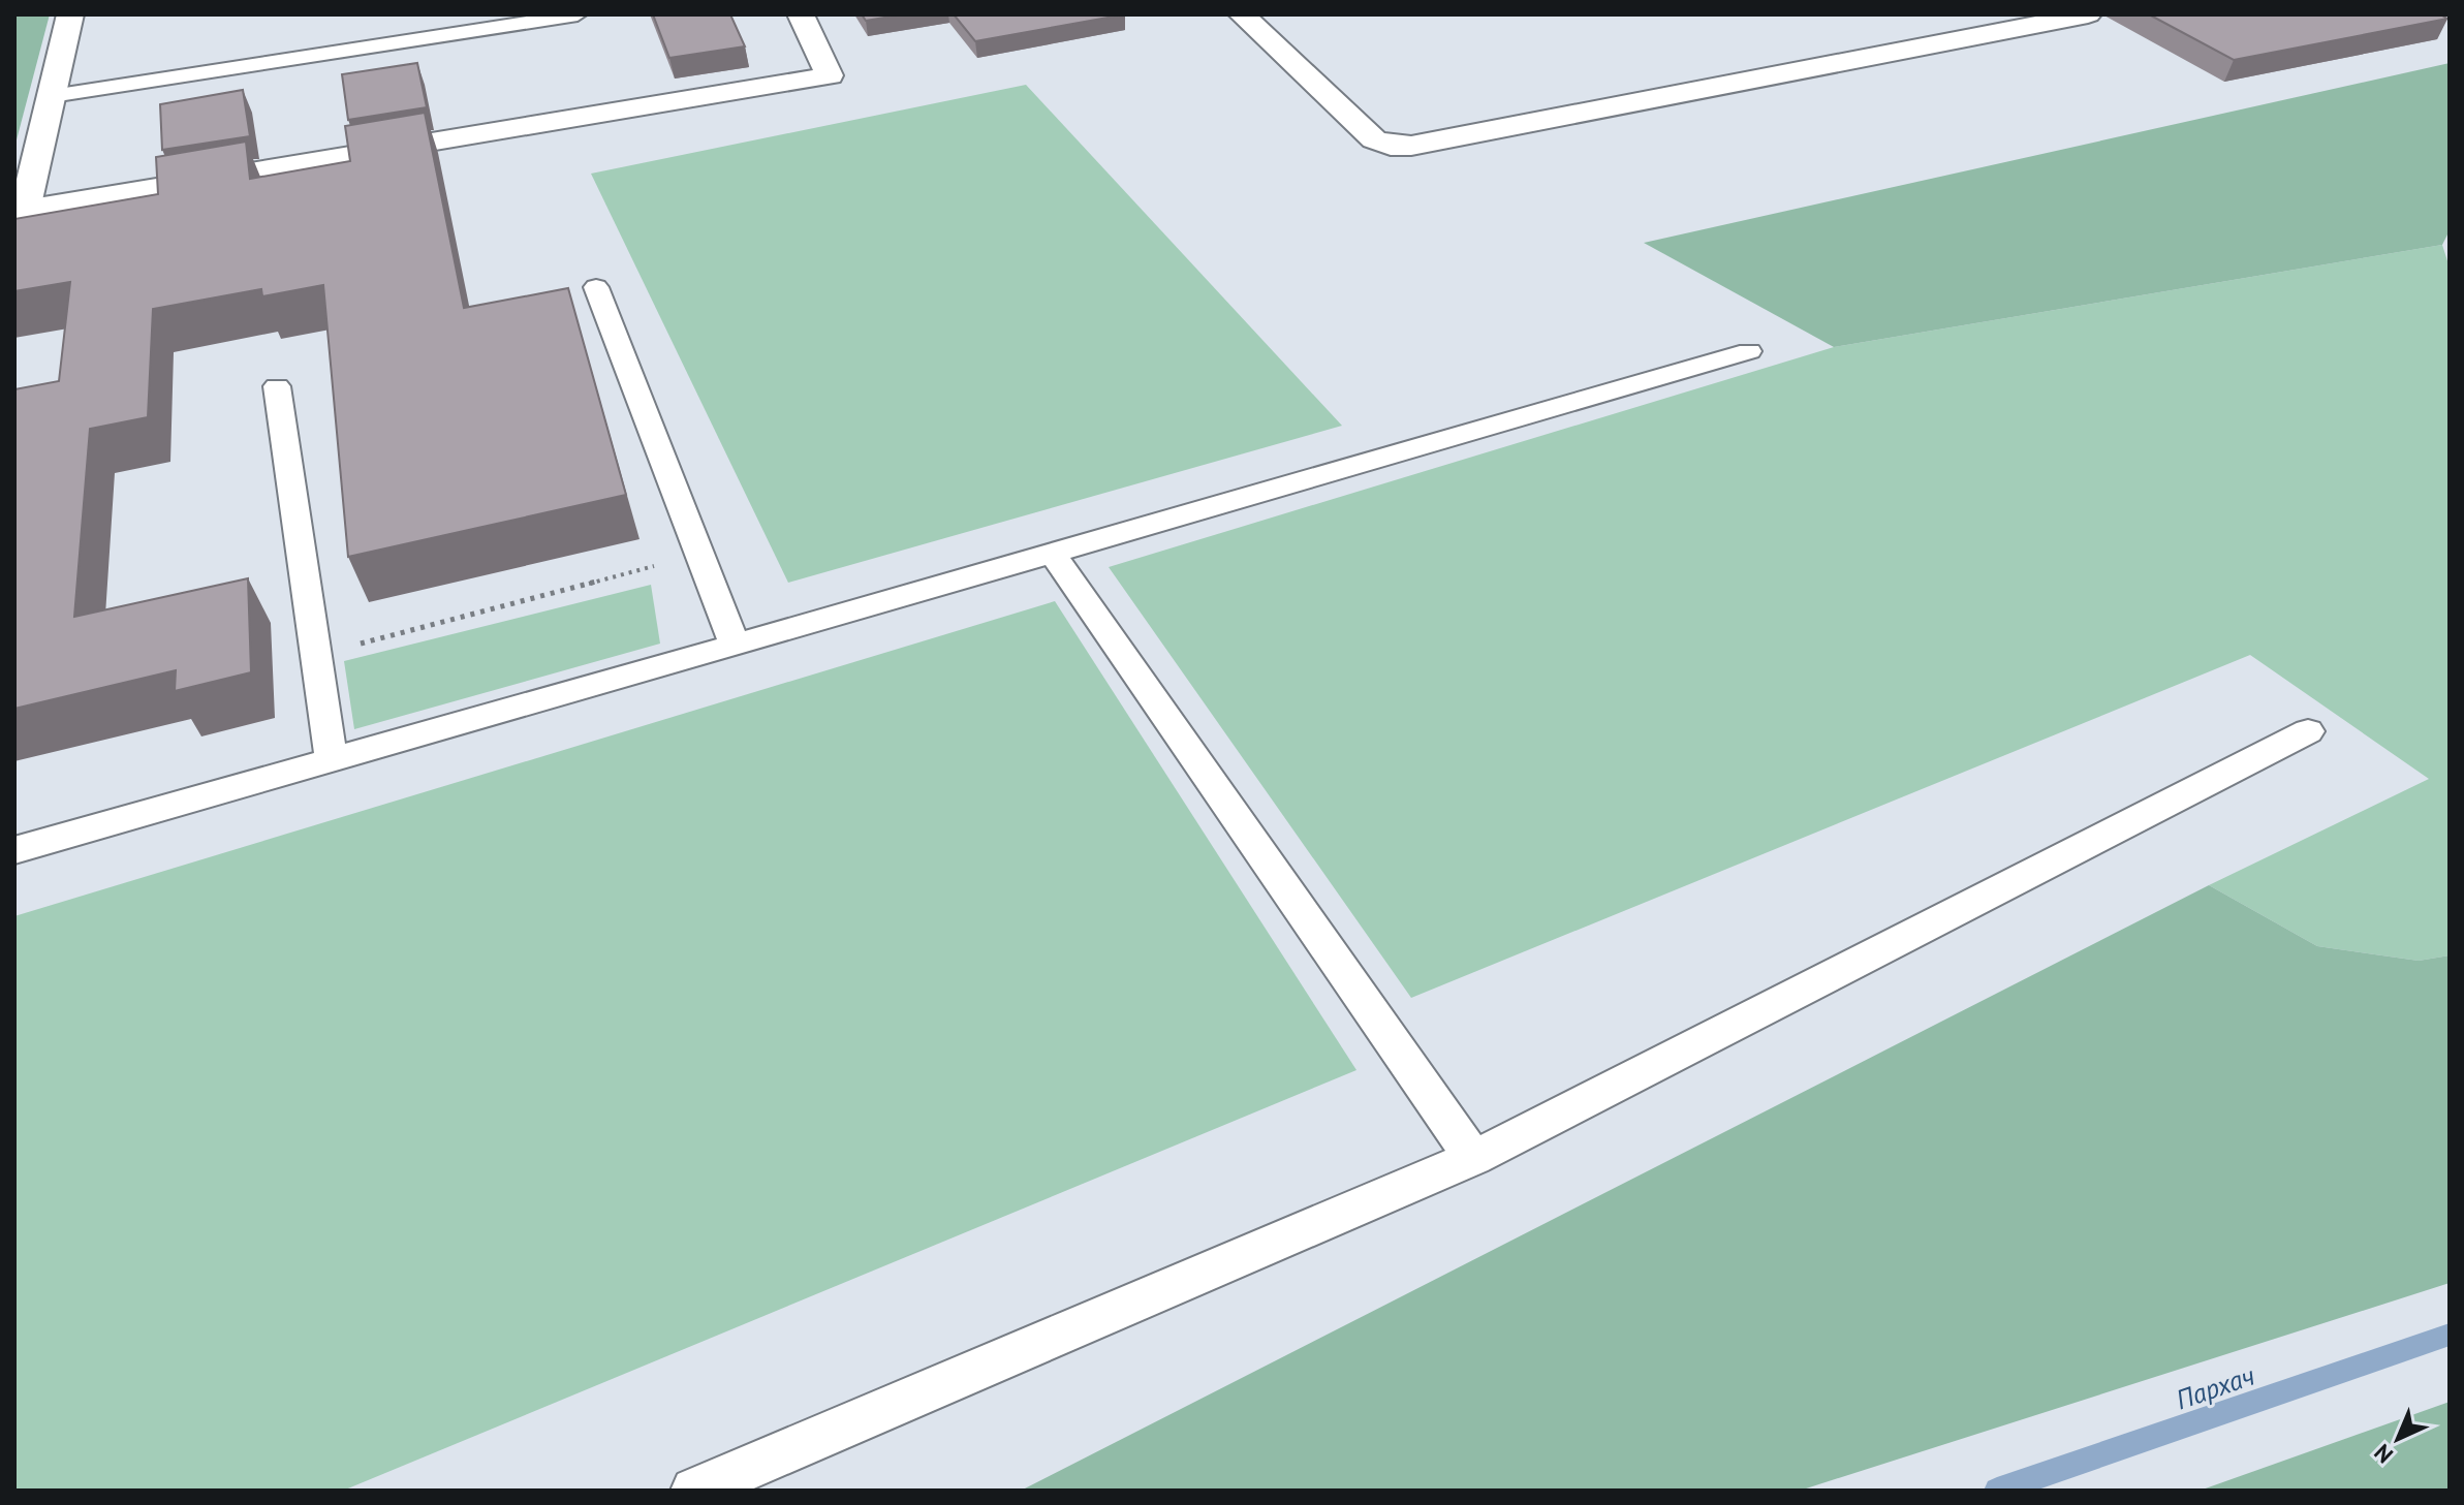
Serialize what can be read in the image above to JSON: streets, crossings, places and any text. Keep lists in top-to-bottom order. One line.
{"water":["Пархач"],"north":"bottom left"}
